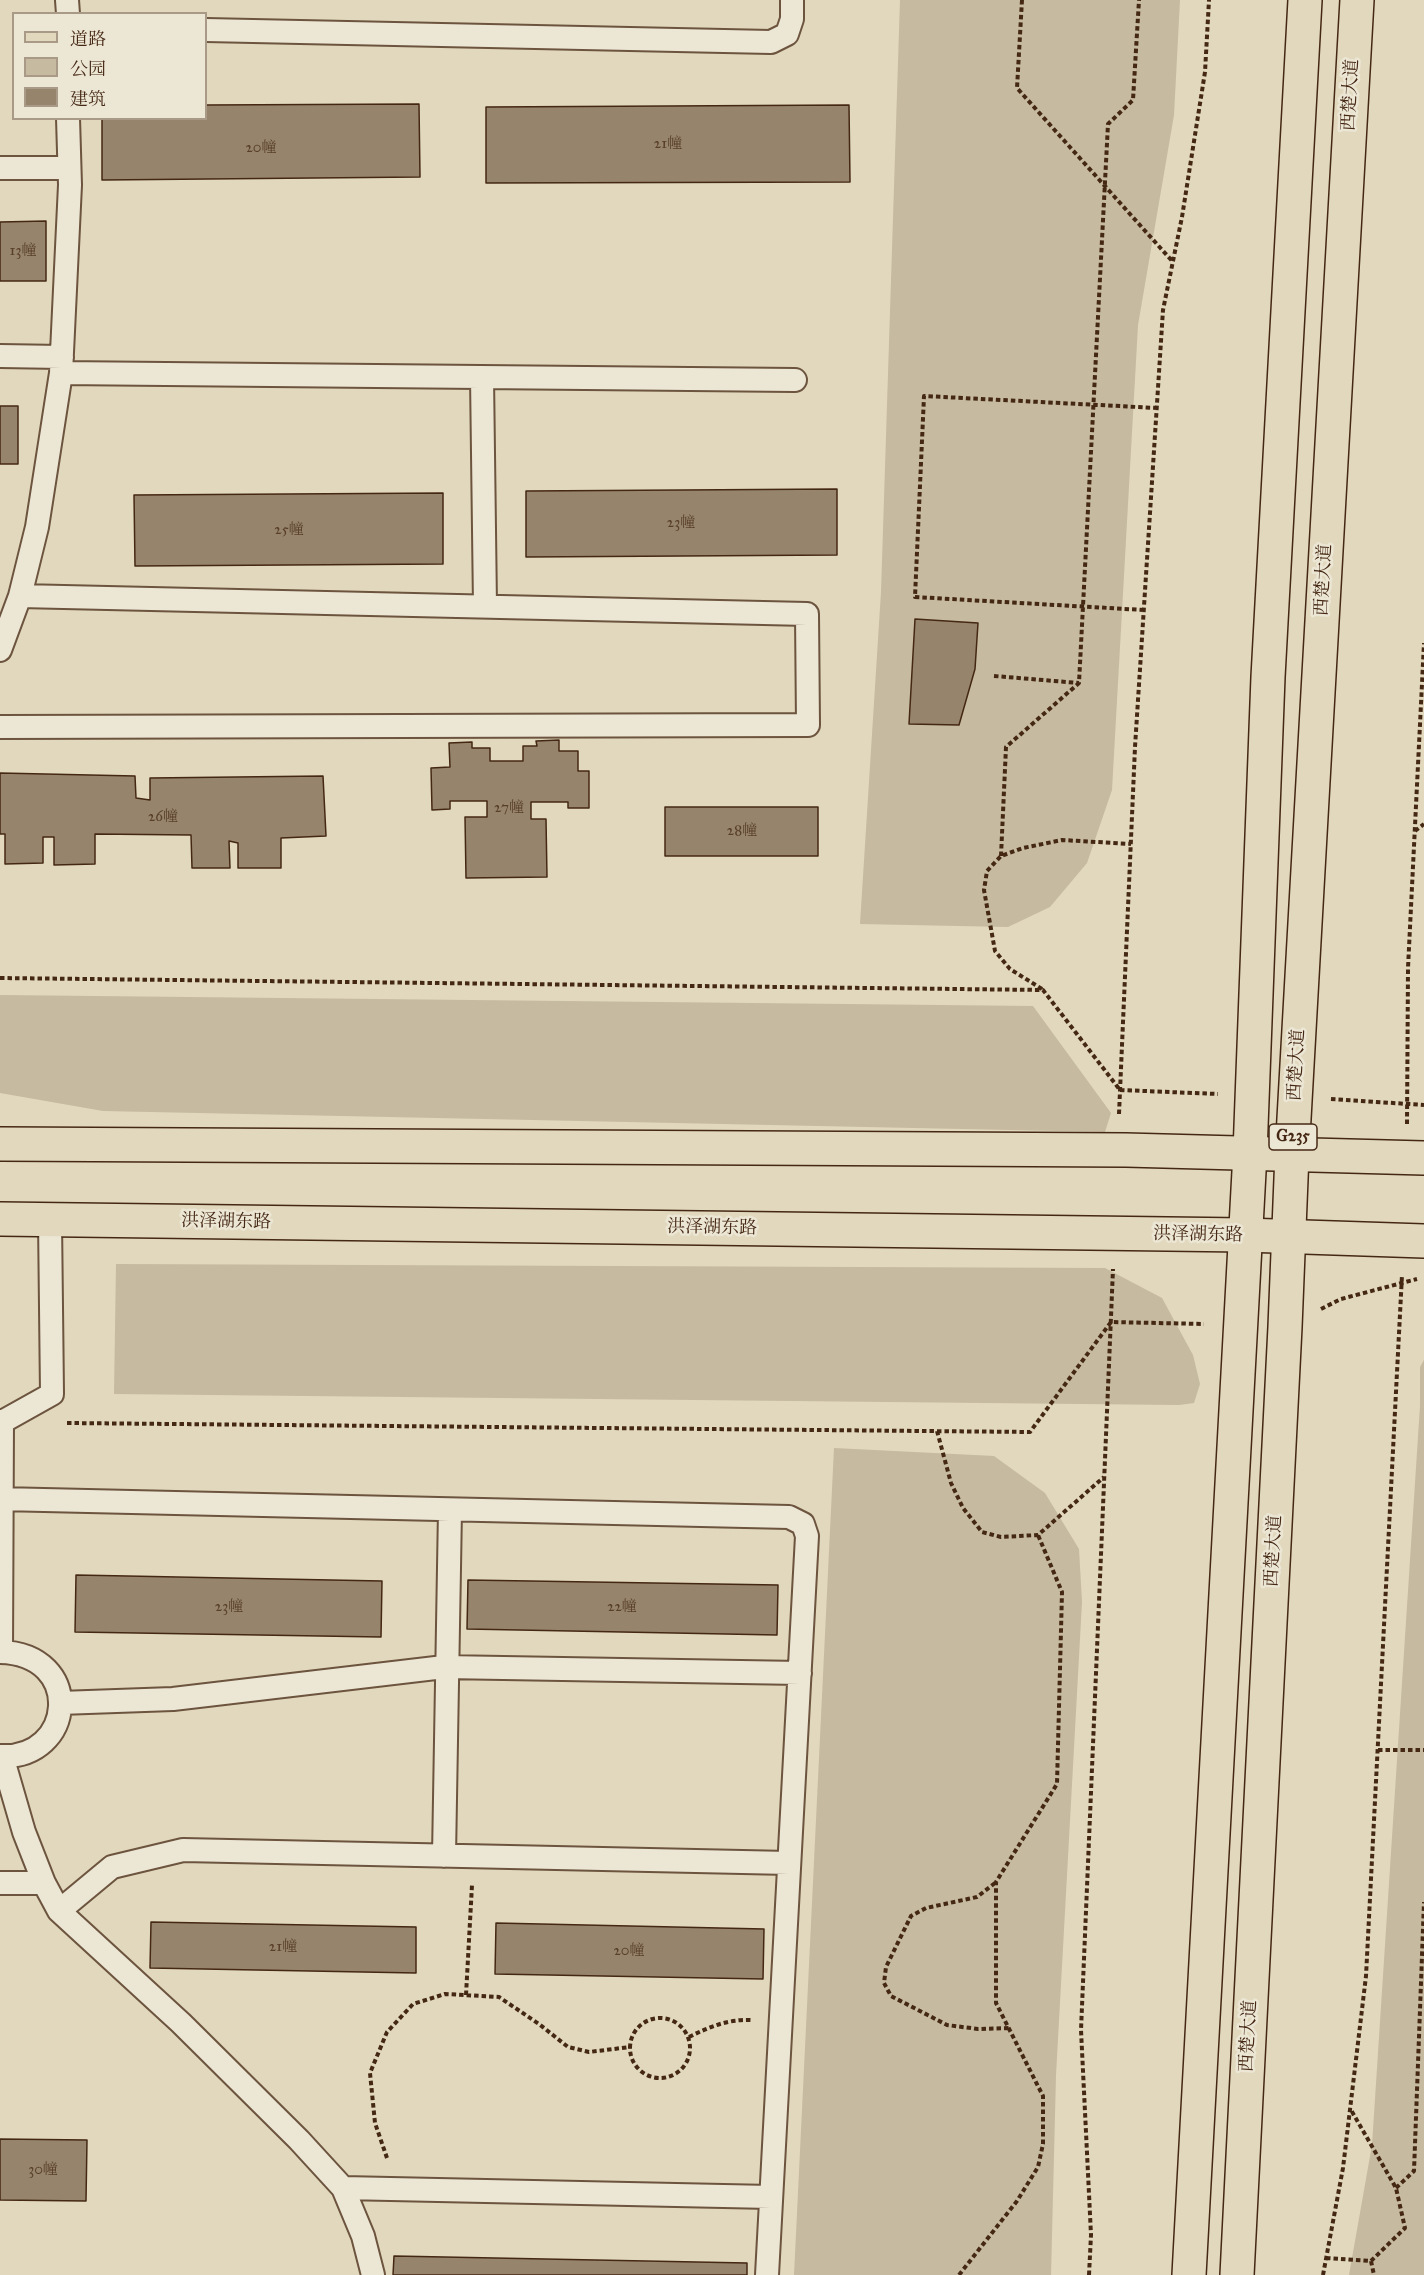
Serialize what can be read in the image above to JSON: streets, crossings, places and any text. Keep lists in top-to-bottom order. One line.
{"streets":{"main road":["西楚大道","G235","洪泽湖东路"]},"crossings":[["西楚大道","洪泽湖东路"],["G235","洪泽湖东路"]],"house_numbers":["21幢","20幢","13幢","23幢","25幢","27幢","26幢","28幢","23幢","22幢","21幢","20幢","30幢"],"legend":["道路","公园","建筑"]}
